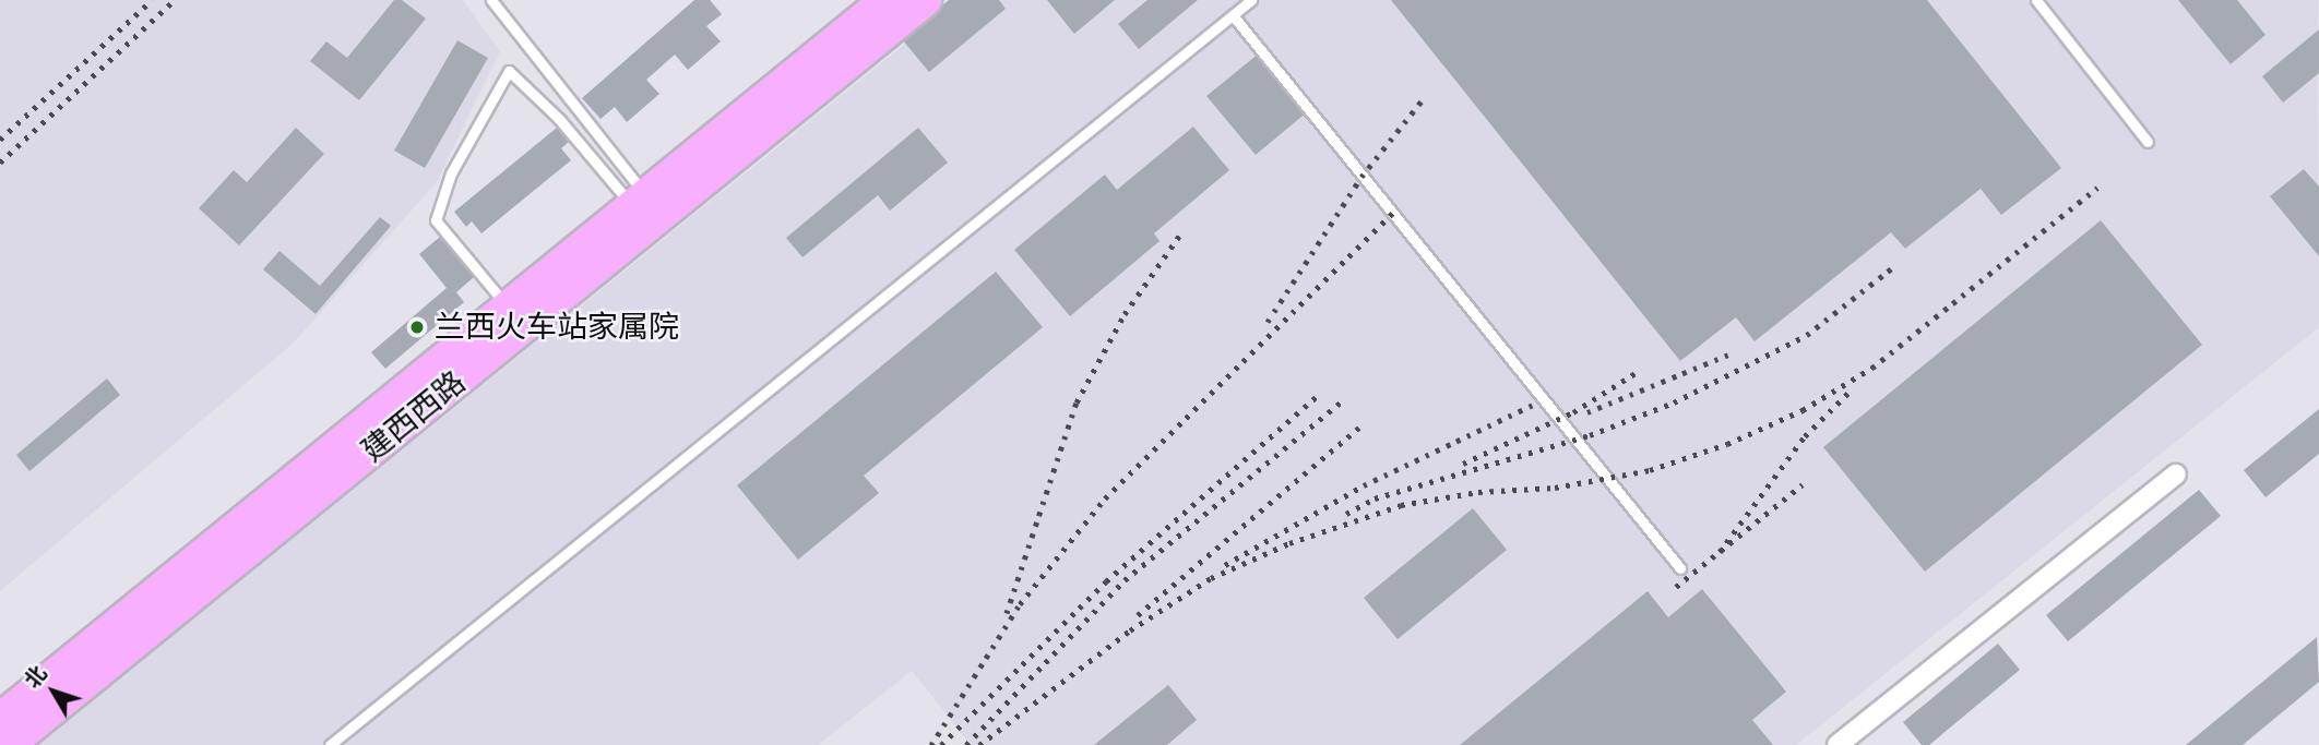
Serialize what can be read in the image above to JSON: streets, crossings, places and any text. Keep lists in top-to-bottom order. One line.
{"streets":{"highway":["建西西路"]},"places":["兰西火车站家属院"],"north":"top left"}
